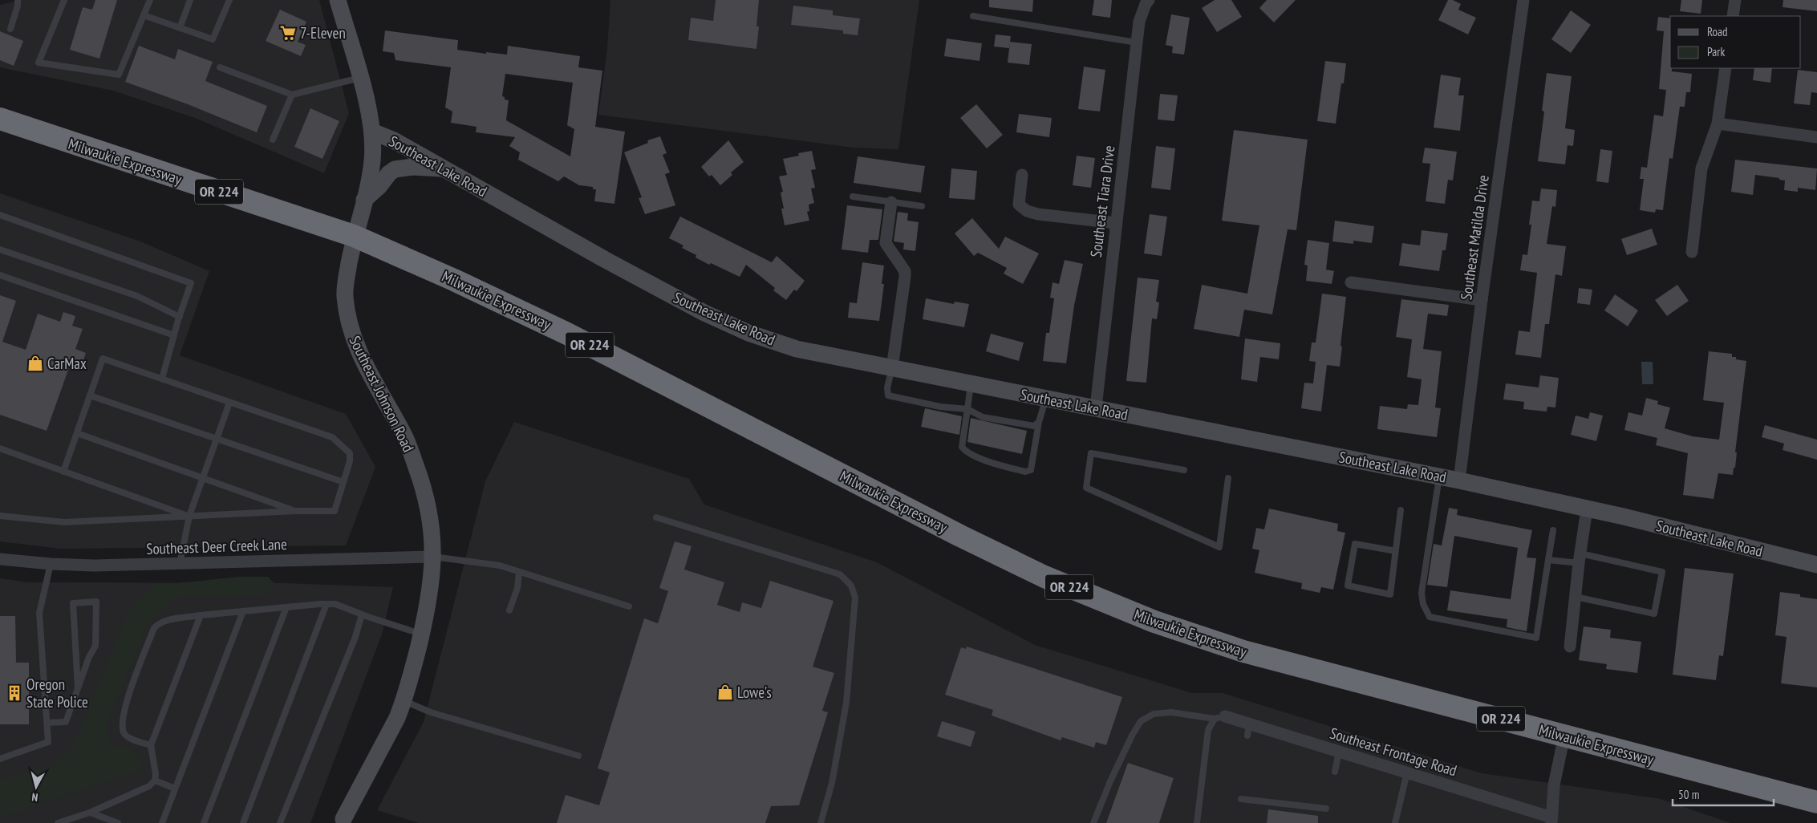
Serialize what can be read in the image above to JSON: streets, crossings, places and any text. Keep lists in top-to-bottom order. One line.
{"streets":{"highway":["Milwaukie Expressway","OR 224"],"street":["Southeast Lake Road","Southeast Tiara Drive","Southeast Matilda Drive","Southeast Johnson Road","Southeast Deer Creek Lane","Southeast Frontage Road"]},"crossings":[["Milwaukie Expressway","Southeast Johnson Road"],["Southeast Lake Road","Southeast Tiara Drive"],["Southeast Lake Road","Southeast Matilda Drive"],["Southeast Lake Road","Southeast Johnson Road"],["Southeast Johnson Road","Southeast Deer Creek Lane"]],"places":{"supermarket":["7-Eleven"],"shop":["CarMax","Lowe's"],"building":["Oregon State Police"]},"legend":["Road","Park"],"scale_bar":"50 m","north":"bottom"}
